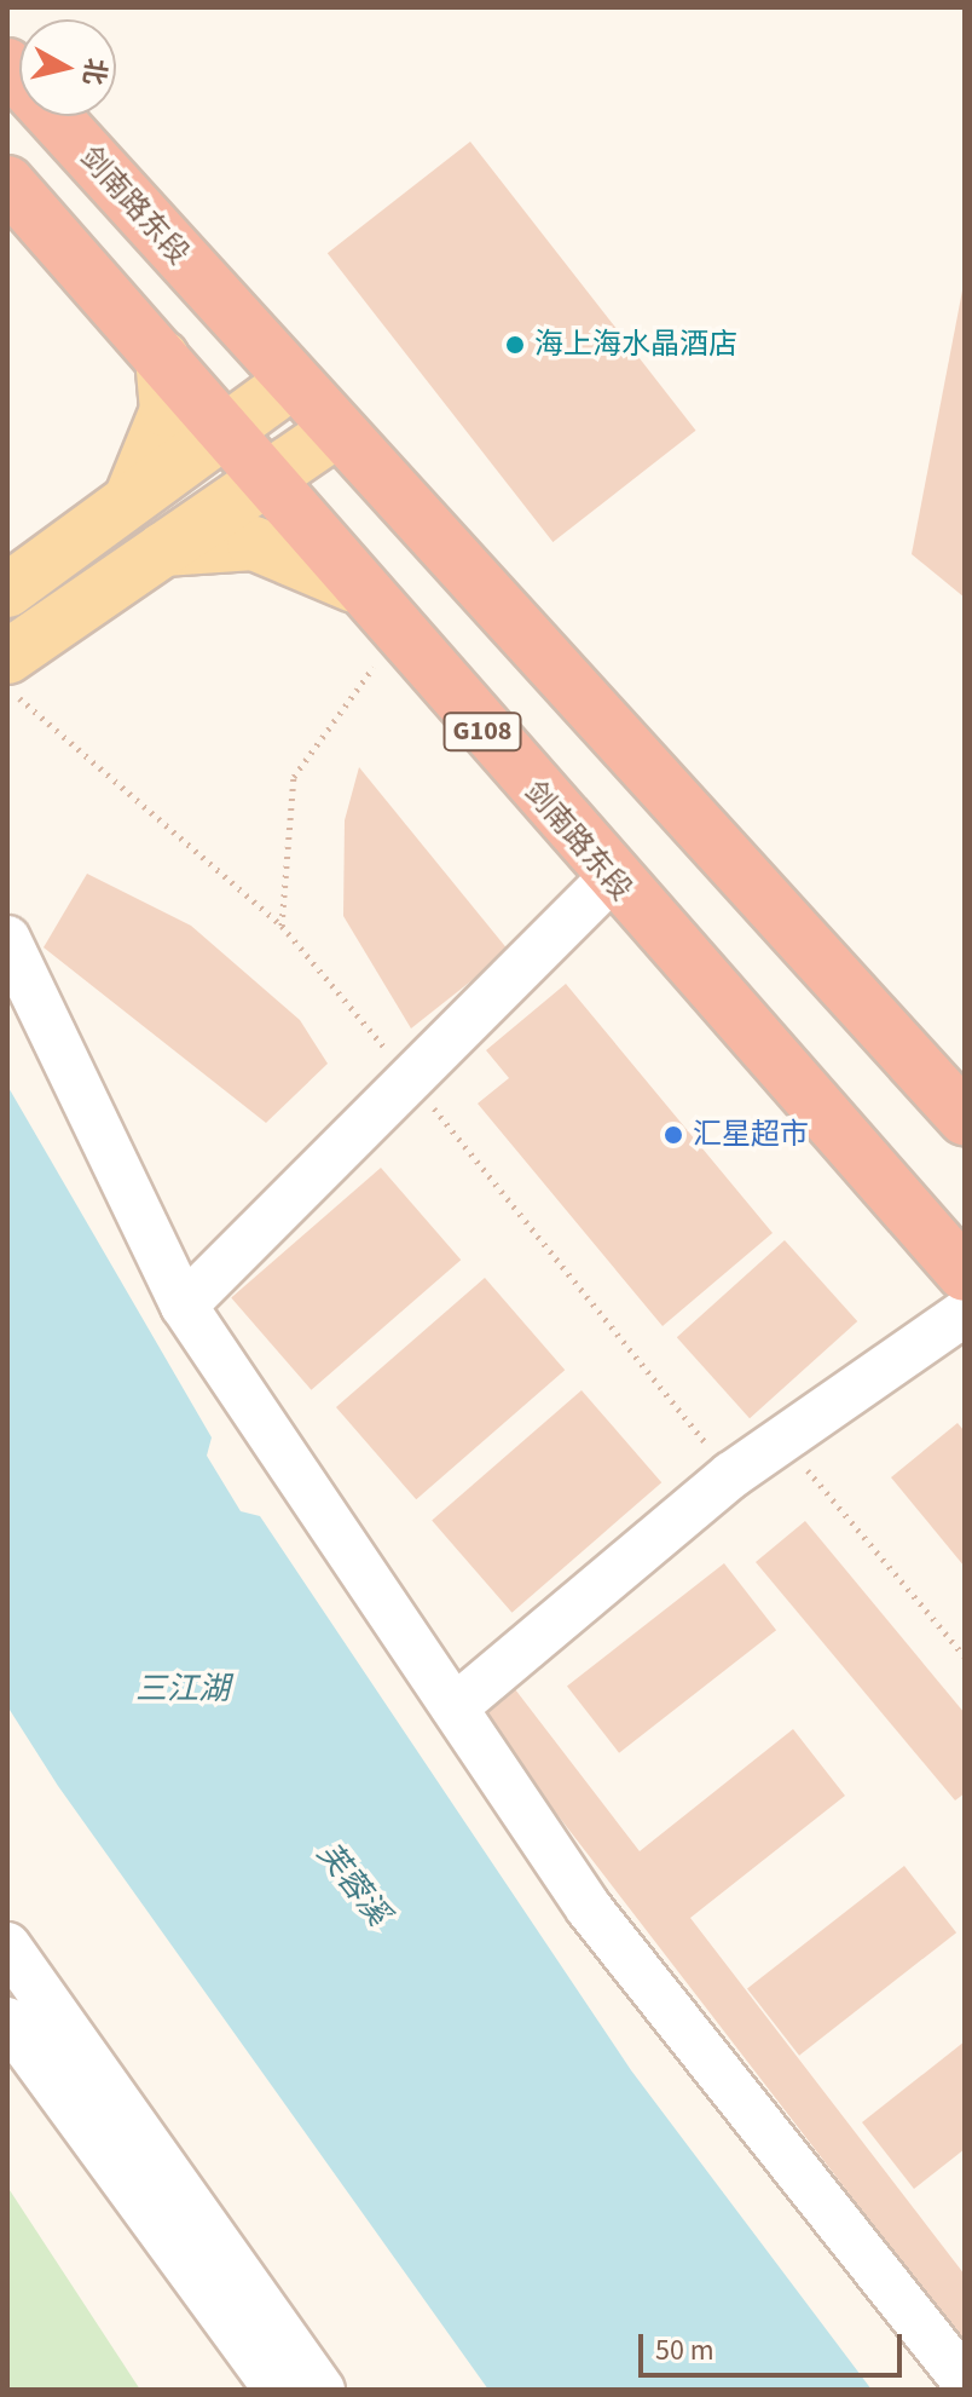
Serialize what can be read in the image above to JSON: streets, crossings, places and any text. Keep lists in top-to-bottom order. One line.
{"streets":{"highway":["剑南路东段","G108"]},"water":["三江湖","芙蓉溪"],"places":["海上海水晶酒店","汇星超市"],"scale_bar":"50 m","north":"right"}
